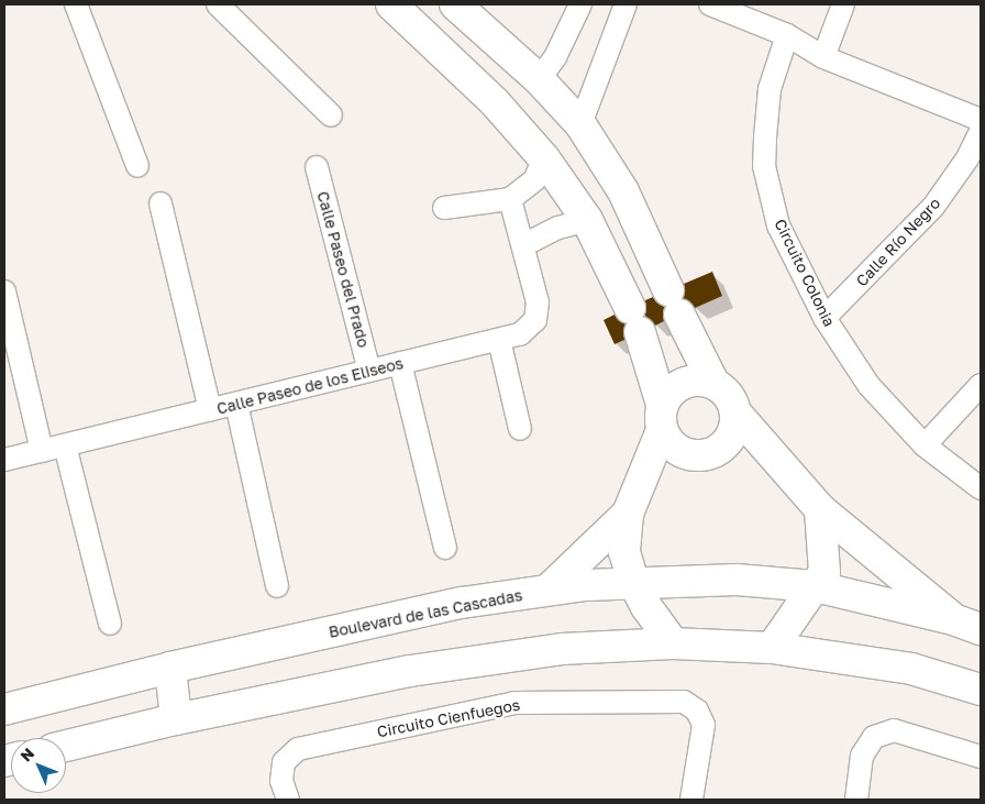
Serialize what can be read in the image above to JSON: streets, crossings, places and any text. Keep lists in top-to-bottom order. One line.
{"streets":{"main road":["Boulevard de las Cascadas"],"street":["Calle Río Negro","Calle Paseo del Prado","Circuito Colonia","Calle Paseo de los Eliseos","Circuito Cienfuegos"]},"crossings":[["Calle Río Negro","Circuito Colonia"],["Calle Paseo del Prado","Calle Paseo de los Eliseos"]],"north":"top left"}
